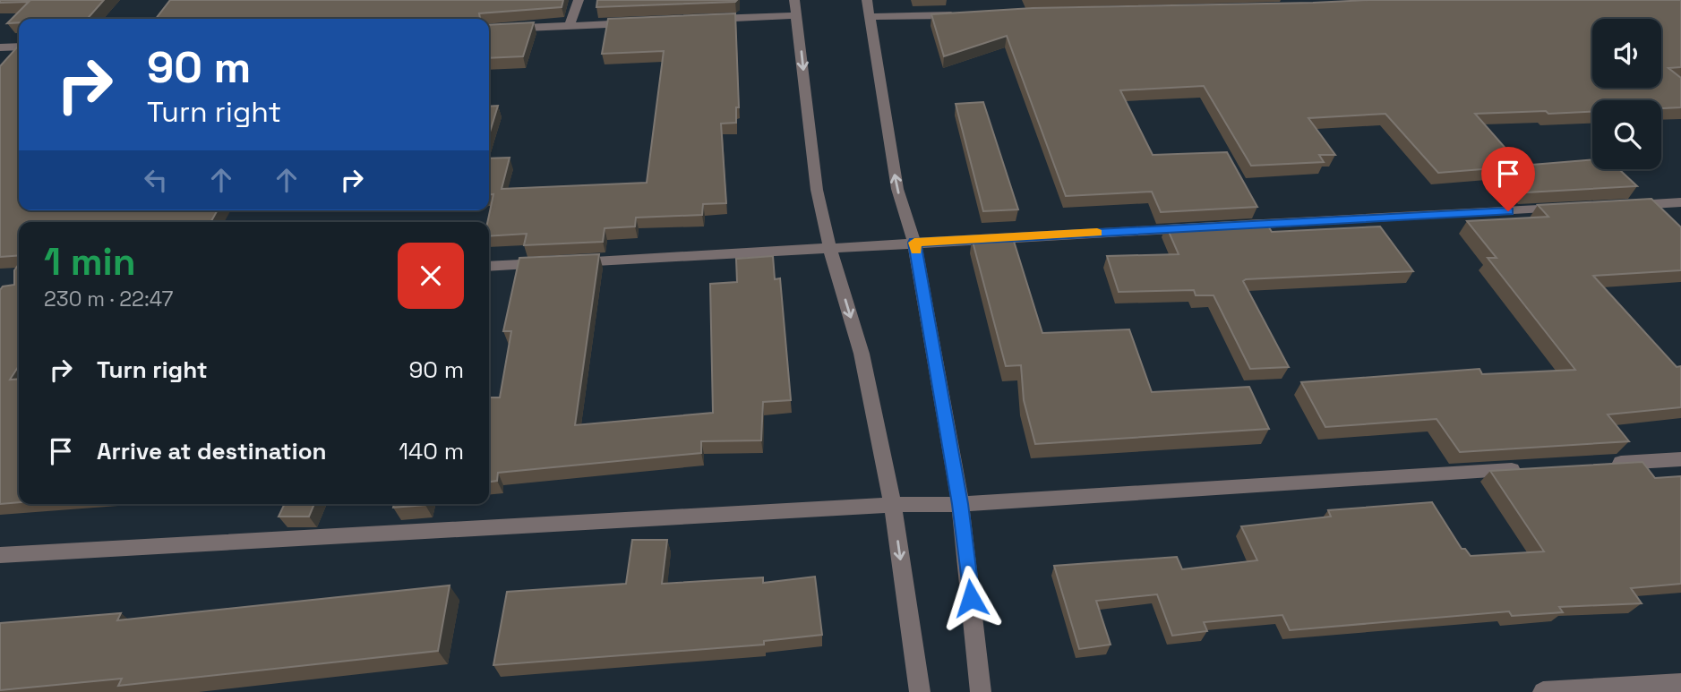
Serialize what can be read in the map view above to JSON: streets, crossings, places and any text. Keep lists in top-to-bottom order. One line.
{"page":{"turn":["90 m","Turn right"],"heading":["1 min","230 m · 22:47"],"list":[{"name":"Turn right","value":"90 m"},{"name":"Arrive at destination","value":"140 m"}]}}
